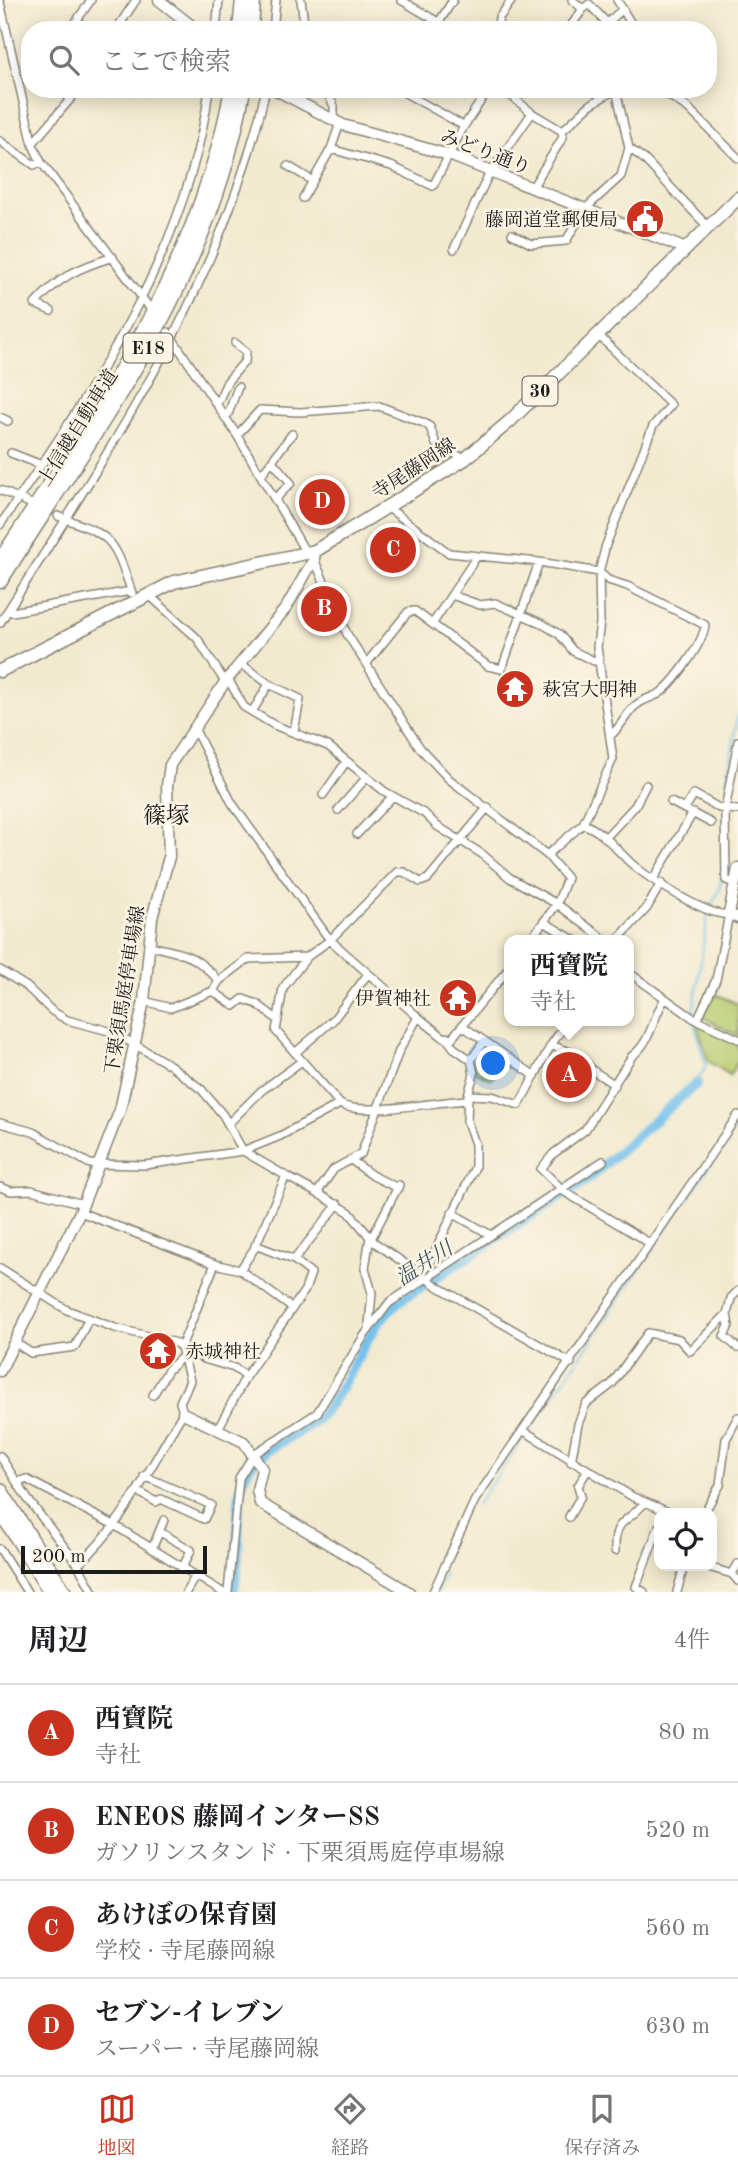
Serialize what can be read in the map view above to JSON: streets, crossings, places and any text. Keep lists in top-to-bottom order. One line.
{"streets":{"highway":["E18","上信越自動車道"],"main road":["みどり通り","30","寺尾藤岡線","下栗須馬庭停車場線"]},"crossings":[["みどり通り","寺尾藤岡線"],["寺尾藤岡線","下栗須馬庭停車場線"]],"districts":["篠塚"],"water":["温井川"],"places":{"public building":["藤岡道堂郵便局"],"temple":["萩宮大明神","伊賀神社","赤城神社"]},"scale_bar":"200 m","page":{"search":"ここで検索","pins":["D","C","B","A"],"popup":["西寶院","寺社"],"scale":"200 m","heading":["周辺","4件"],"list":[{"mark":"A","name":"西寶院","note":"寺社","value":"80 m"},{"mark":"B","name":"ENEOS 藤岡インターSS","note":"ガソリンスタンド · 下栗須馬庭停車場線","value":"520 m"},{"mark":"C","name":"あけぼの保育園","note":"学校 · 寺尾藤岡線","value":"560 m"},{"mark":"D","name":"セブン-イレブン","note":"スーパー · 寺尾藤岡線","value":"630 m"}],"nav":["地図","経路","保存済み"]}}
